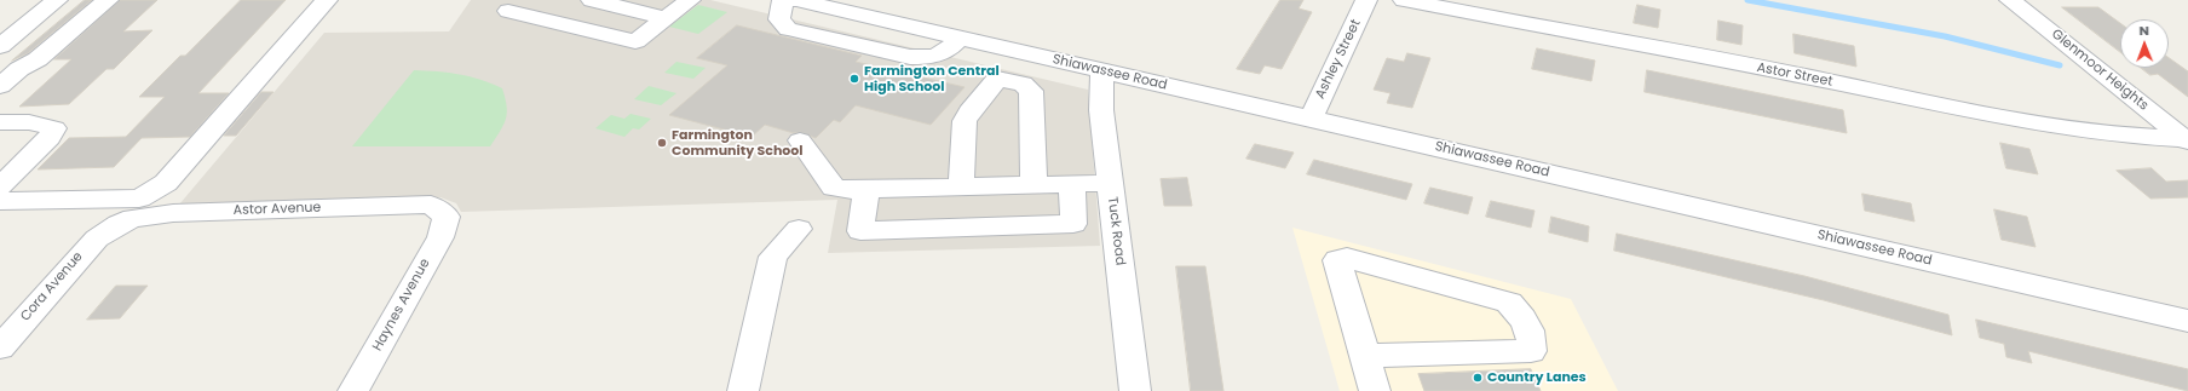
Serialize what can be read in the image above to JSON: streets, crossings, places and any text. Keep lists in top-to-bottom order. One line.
{"streets":{"street":["Ashley Street","Glenmoor Heights","Shiawassee Road","Astor Street","Astor Avenue","Tuck Road","Cora Avenue","Haynes Avenue"]},"crossings":[["Ashley Street","Shiawassee Road"],["Glenmoor Heights","Astor Street"],["Shiawassee Road","Tuck Road"],["Astor Avenue","Cora Avenue"],["Astor Avenue","Haynes Avenue"]],"places":["Farmington Central High School","Farmington Community School","Country Lanes"],"north":"top"}
